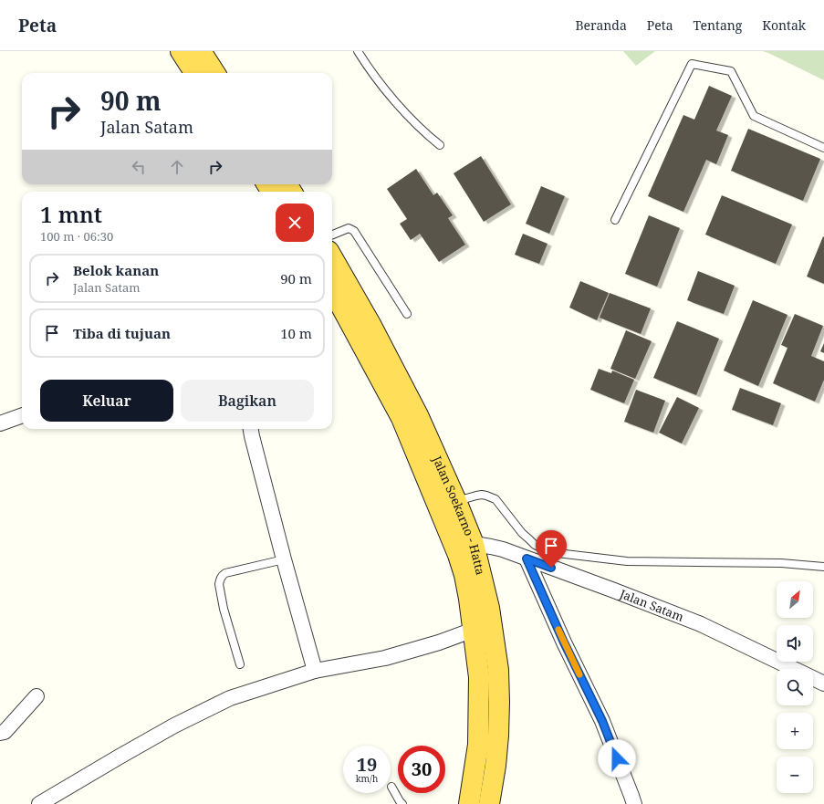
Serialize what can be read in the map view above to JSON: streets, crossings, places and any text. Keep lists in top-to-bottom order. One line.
{"streets":{"highway":["Jalan Soekarno - Hatta"],"street":["Jalan Satam"]},"crossings":[["Jalan Soekarno - Hatta","Jalan Satam"]],"north":"top right","page":{"header":"Peta","nav":["Beranda","Peta","Tentang","Kontak"],"turn":["90 m","Jalan Satam"],"heading":["1 mnt","100 m · 06:30"],"list":[{"name":"Belok kanan","note":"Jalan Satam","value":"90 m"},{"name":"Tiba di tujuan","value":"10 m"}],"buttons":["Keluar","Bagikan"],"map_buttons":["+","−"],"speed":"19 km/h","limit":"30"}}
